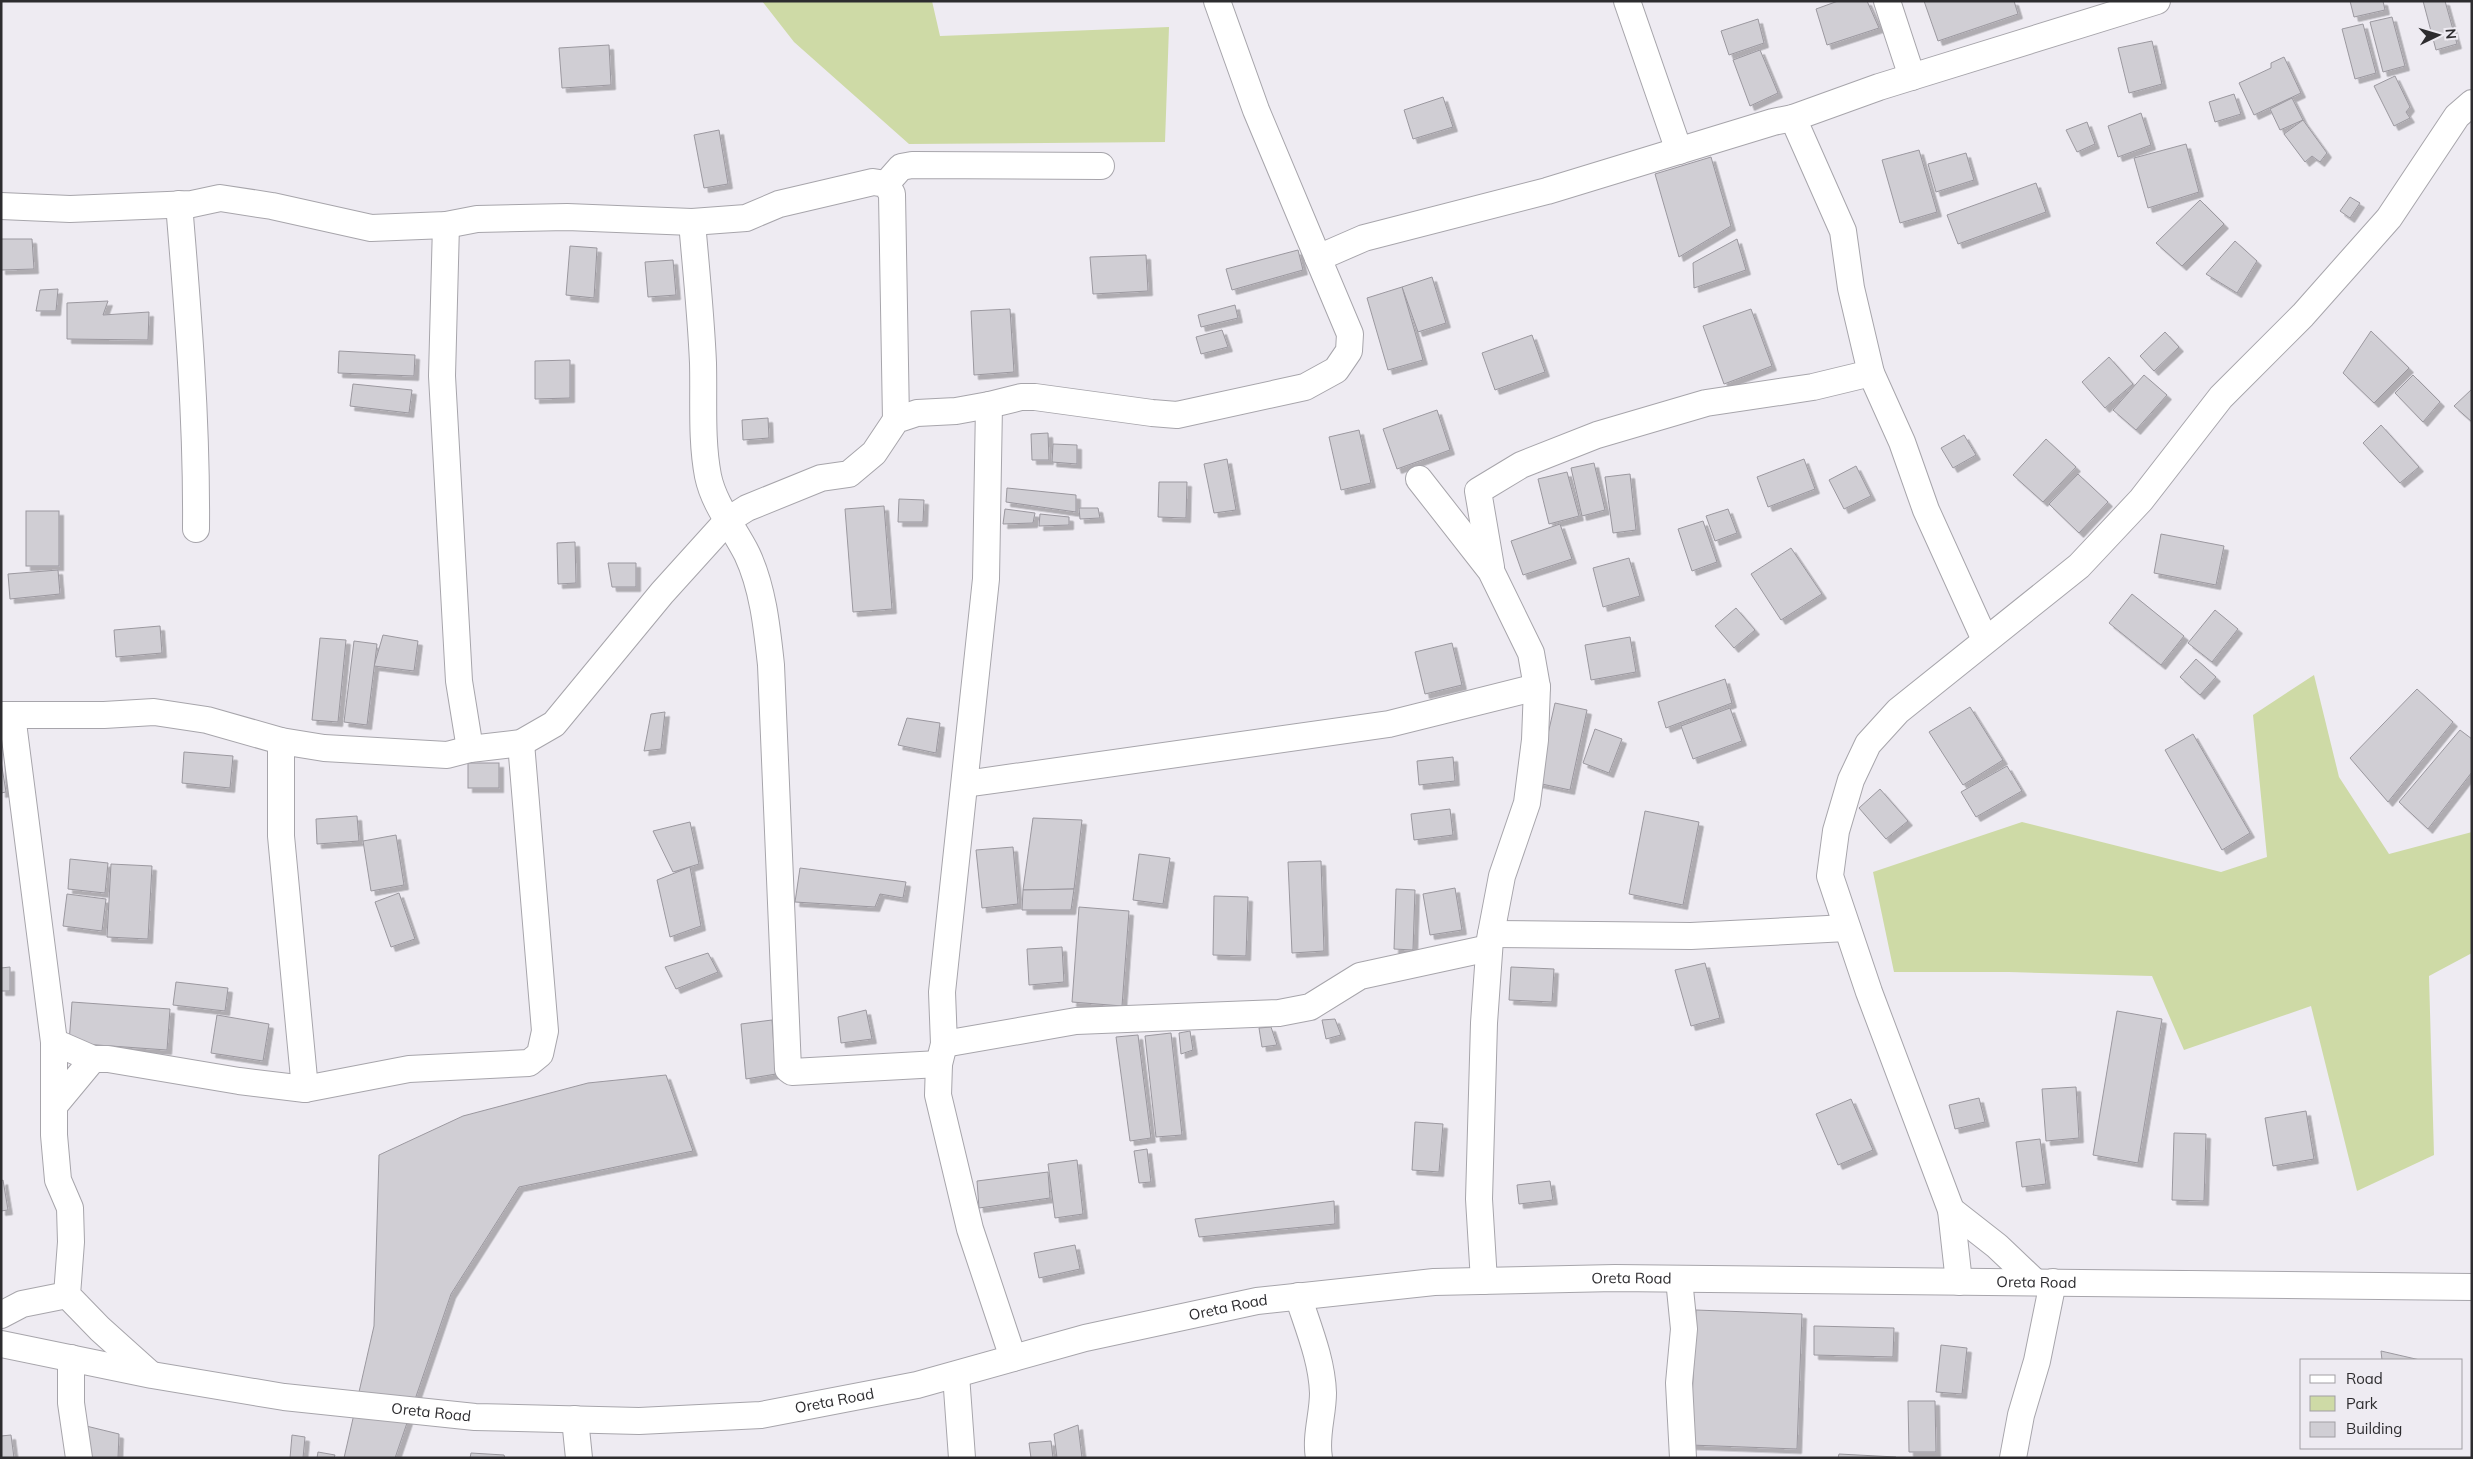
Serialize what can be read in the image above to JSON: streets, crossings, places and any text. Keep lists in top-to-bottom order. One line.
{"streets":{"street":["Oreta Road"]},"legend":["Road","Park","Building"],"north":"right"}
